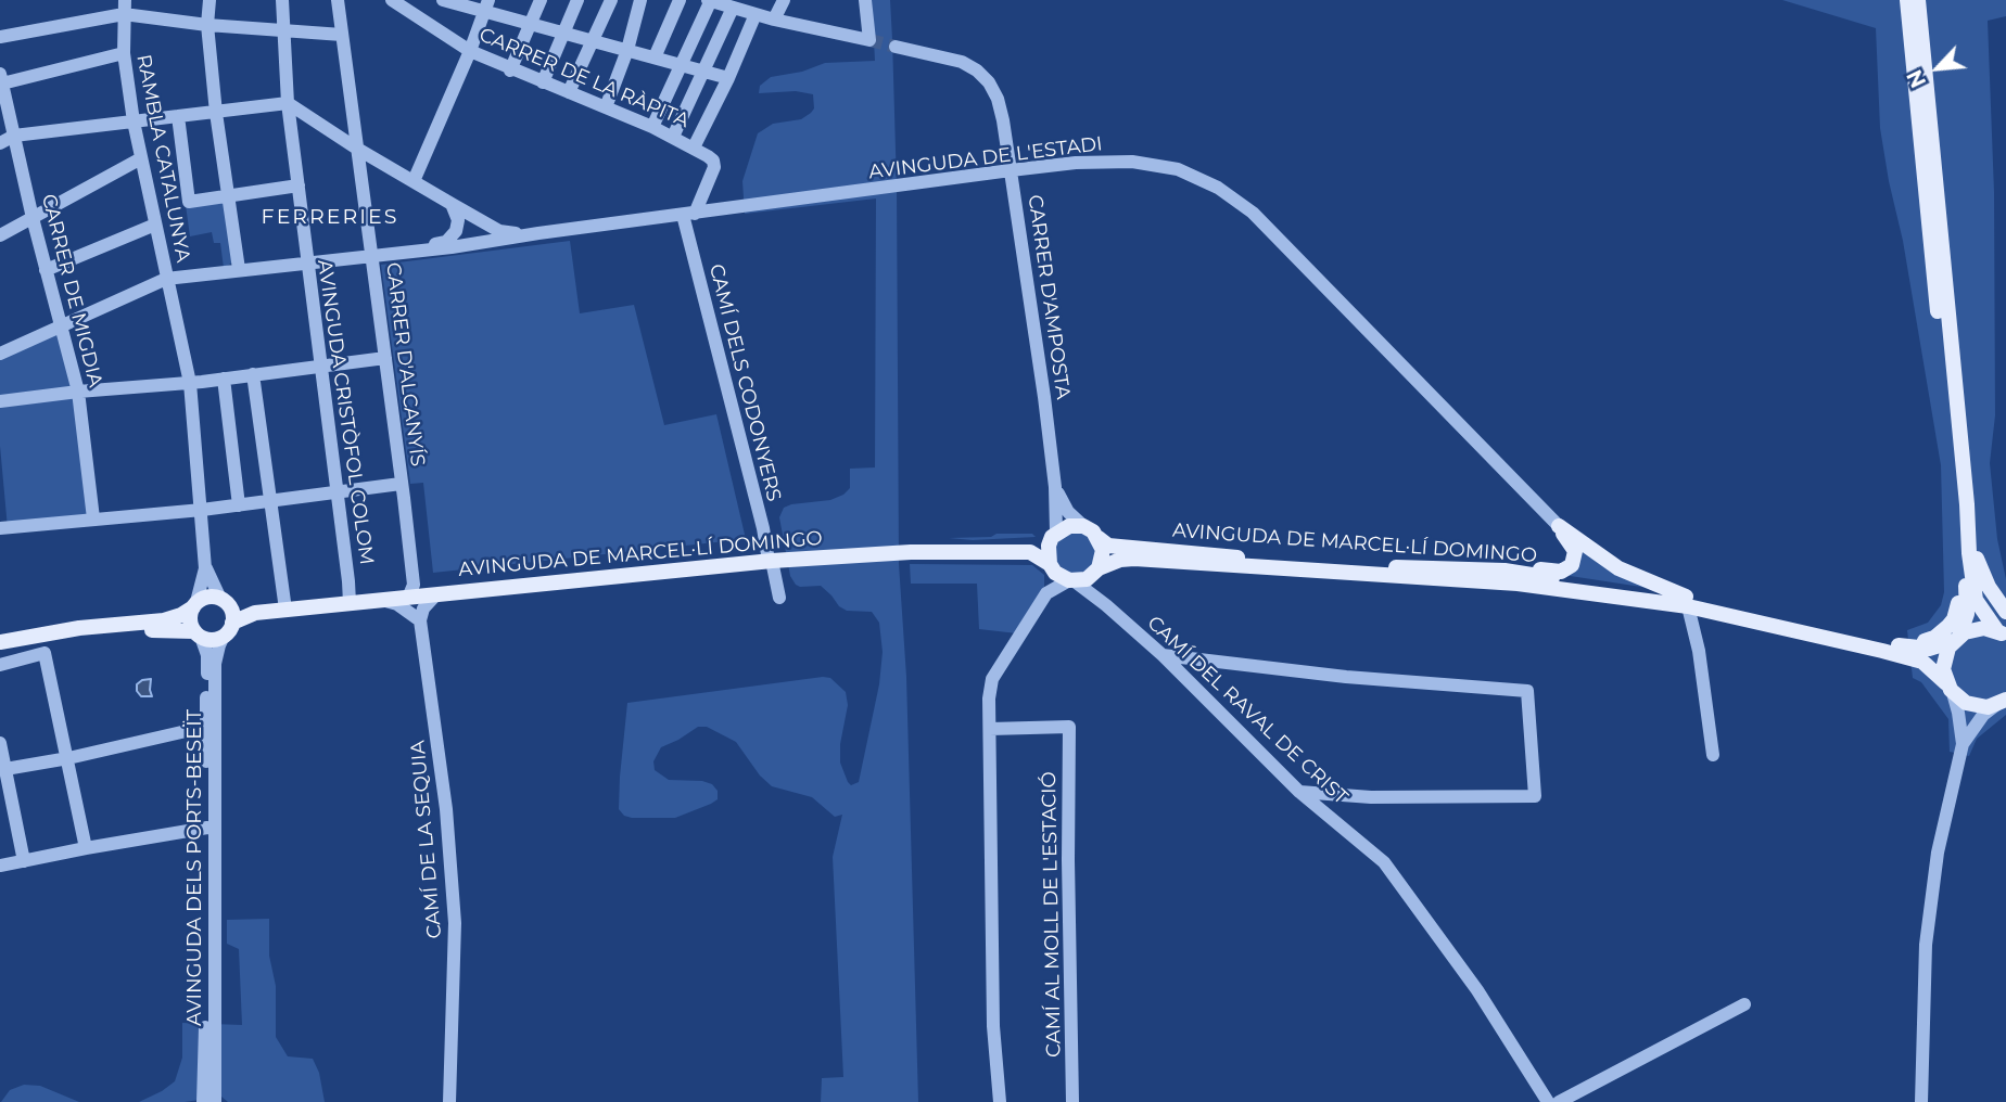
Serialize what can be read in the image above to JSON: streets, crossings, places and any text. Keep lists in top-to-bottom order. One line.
{"streets":{"main road":["AVINGUDA DE MARCEL·LÍ DOMINGO"],"street":["CARRER DE LA RÀPITA","RAMBLA CATALUNYA","AVINGUDA DE L'ESTADI","CARRER DE MIGDIA","CARRER D'AMPOSTA","CARRER D'ALCANYÍS","CAMÍ DELS CODONYERS","AVINGUDA CRISTÒFOL COLOM","CAMÍ DEL RAVAL DE CRIST","CAMÍ DE LA SEQUIA","AVINGUDA DELS PORTS-BESEÏT","CAMÍ AL MOLL DE L'ESTACIÓ"]},"crossings":[["CARRER DE LA RÀPITA","AVINGUDA DE L'ESTADI"],["CARRER DE LA RÀPITA","CAMÍ DELS CODONYERS"],["RAMBLA CATALUNYA","AVINGUDA DE L'ESTADI"],["AVINGUDA DE L'ESTADI","CARRER DE MIGDIA"],["AVINGUDA DE L'ESTADI","CARRER D'AMPOSTA"],["AVINGUDA DE L'ESTADI","CARRER D'ALCANYÍS"],["AVINGUDA DE L'ESTADI","CAMÍ DELS CODONYERS"],["AVINGUDA DE L'ESTADI","AVINGUDA CRISTÒFOL COLOM"],["CARRER D'AMPOSTA","AVINGUDA DE MARCEL·LÍ DOMINGO"],["CARRER D'AMPOSTA","CAMÍ DEL RAVAL DE CRIST"],["CARRER D'ALCANYÍS","AVINGUDA DE MARCEL·LÍ DOMINGO"],["CAMÍ DELS CODONYERS","AVINGUDA DE MARCEL·LÍ DOMINGO"],["AVINGUDA CRISTÒFOL COLOM","AVINGUDA DE MARCEL·LÍ DOMINGO"],["AVINGUDA DE MARCEL·LÍ DOMINGO","CAMÍ DEL RAVAL DE CRIST"],["AVINGUDA DE MARCEL·LÍ DOMINGO","AVINGUDA DELS PORTS-BESEÏT"]],"districts":["FERRERIES"],"north":"bottom left"}
